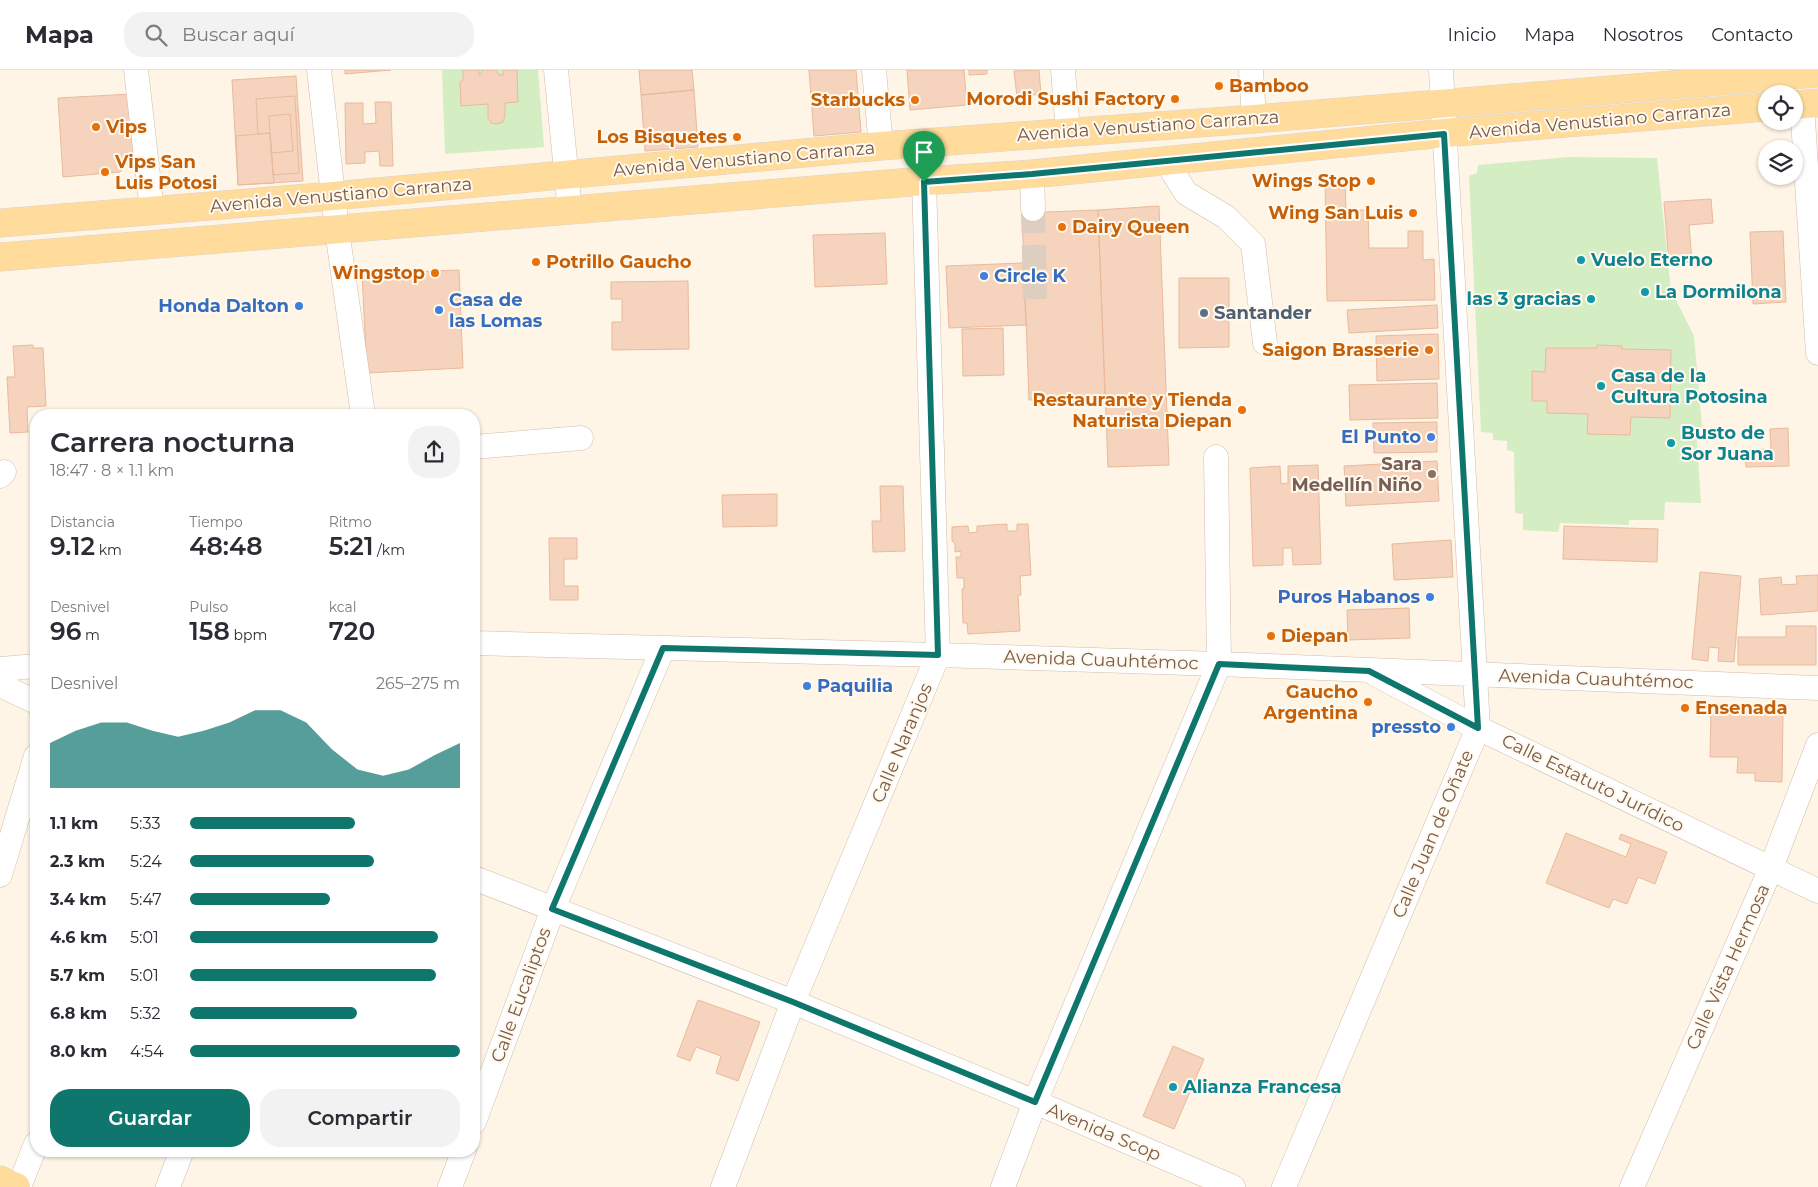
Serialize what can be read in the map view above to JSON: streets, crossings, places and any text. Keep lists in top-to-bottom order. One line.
{"streets":{"main road":["Avenida Venustiano Carranza"],"street":["Avenida Cuauhtémoc","Calle Naranjos","Calle Estatuto Jurídico","Calle Juan de Oñate","Calle Vista Hermosa","Calle Eucaliptos","Avenida Scop"]},"crossings":[["Avenida Venustiano Carranza","Calle Naranjos"],["Avenida Venustiano Carranza","Calle Juan de Oñate"],["Avenida Cuauhtémoc","Calle Naranjos"],["Avenida Cuauhtémoc","Calle Estatuto Jurídico"],["Avenida Cuauhtémoc","Calle Juan de Oñate"],["Avenida Cuauhtémoc","Calle Eucaliptos"],["Calle Naranjos","Avenida Scop"],["Calle Estatuto Jurídico","Calle Juan de Oñate"],["Calle Estatuto Jurídico","Calle Vista Hermosa"],["Calle Eucaliptos","Avenida Scop"]],"places":["Bamboo","Morodi Sushi Factory","Starbucks","Vips","Los Bisquetes","Vips San Luis Potosi","Wings Stop","Wing San Luis","Dairy Queen","Vuelo Eterno","Potrillo Gaucho","Wingstop","Circle K","La Dormilona","las 3 gracias","Honda Dalton","Casa de las Lomas","Santander","Saigon Brasserie","Casa de la Cultura Potosina","Restaurante y Tienda Naturista Diepan","El Punto","Busto de Sor Juana","Sara Medellín Niño","Puros Habanos","Diepan","Paquilia","Gaucho Argentina","Ensenada","pressto","Alianza Francesa"],"page":{"header":"Mapa","search":"Buscar aquí","nav":["Inicio","Mapa","Nosotros","Contacto"],"heading":["Carrera nocturna","18:47 · 8 × 1.1 km"],"stats":[["Distancia","9.12 km"],["Tiempo","48:48"],["Ritmo","5:21 /km"],["Desnivel","96 m"],["Pulso","158 bpm"],["kcal","720"]],"chart":["Desnivel","265–275 m"],"list":[{"name":"1.1 km","note":"5:33"},{"name":"2.3 km","note":"5:24"},{"name":"3.4 km","note":"5:47"},{"name":"4.6 km","note":"5:01"},{"name":"5.7 km","note":"5:01"},{"name":"6.8 km","note":"5:32"},{"name":"8.0 km","note":"4:54"}],"buttons":["Guardar","Compartir"]}}
